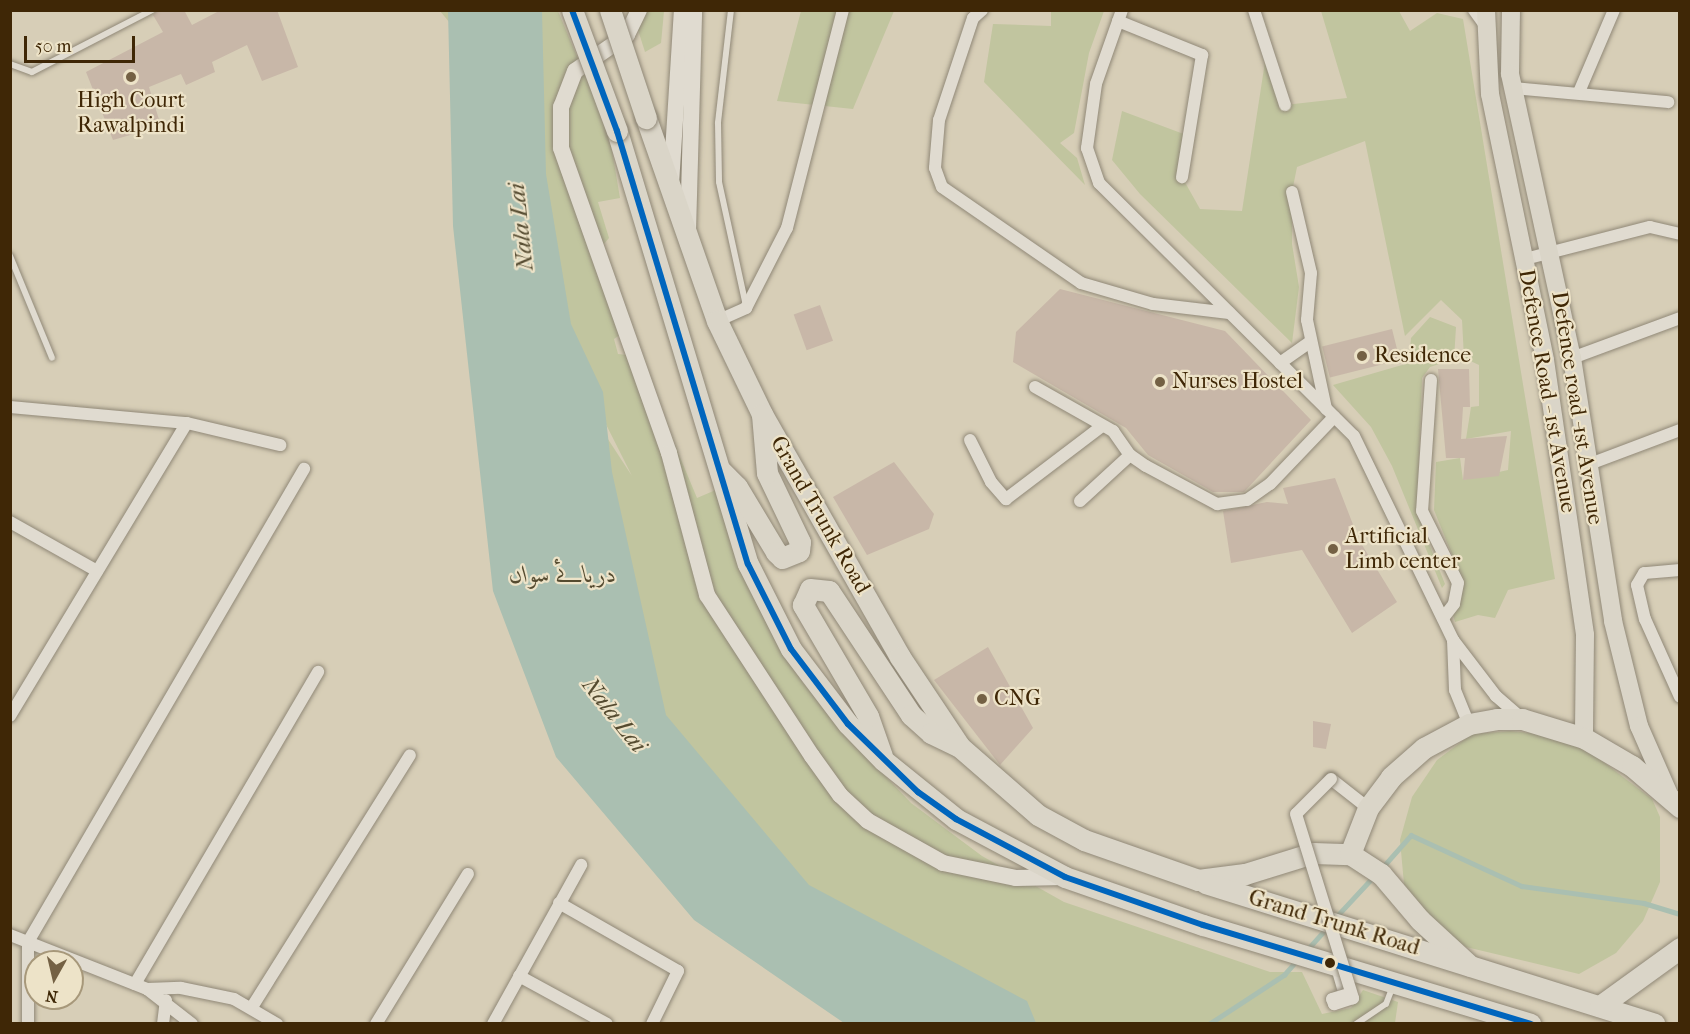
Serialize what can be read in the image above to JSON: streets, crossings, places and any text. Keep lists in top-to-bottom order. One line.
{"streets":{"highway":["Grand Trunk Road"],"main road":["Defence Road - 1st Avenue","Defence road -1st Avenue"]},"water":["Nala Lai","دریائے سواں"],"places":["High Court Rawalpindi","Residence","Nurses Hostel","Artificial Limb center","CNG"],"scale_bar":"50 m","north":"bottom"}
